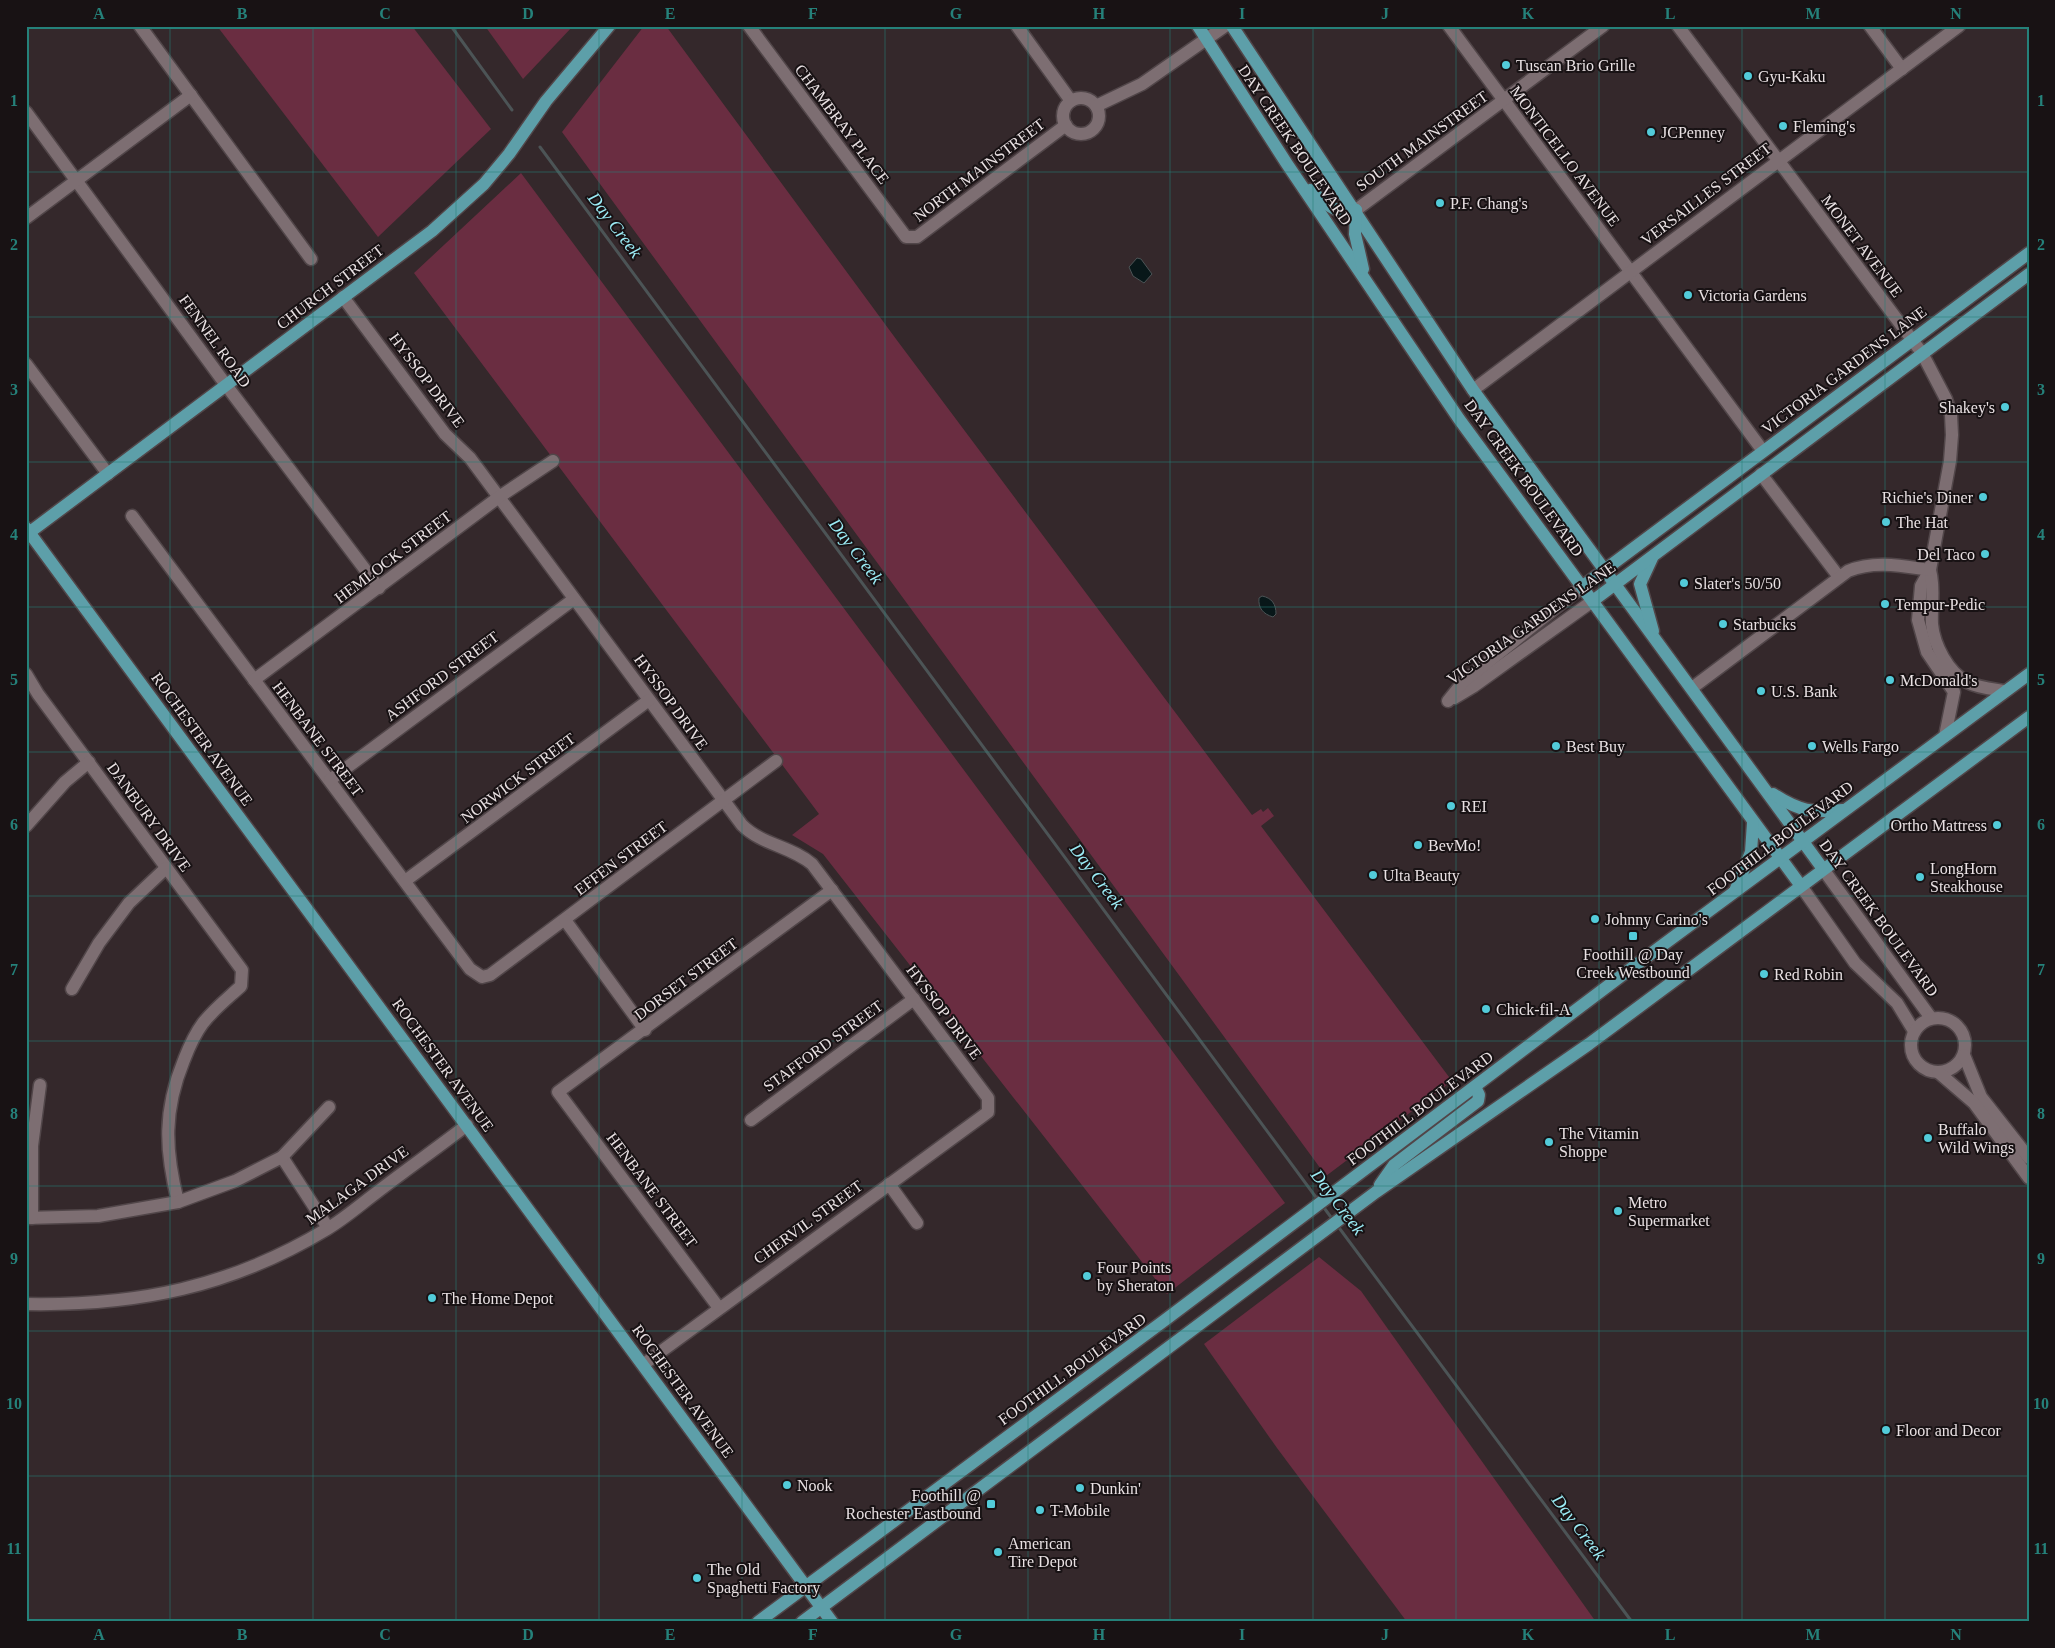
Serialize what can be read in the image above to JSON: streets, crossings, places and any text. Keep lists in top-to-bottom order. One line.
{"streets":{"main road":["DAY CREEK BOULEVARD","CHURCH STREET","VICTORIA GARDENS LANE","ROCHESTER AVENUE","FOOTHILL BOULEVARD"],"street":["CHAMBRAY PLACE","SOUTH MAINSTREET","MONTICELLO AVENUE","NORTH MAINSTREET","VERSAILLES STREET","MONET AVENUE","FENNEL ROAD","HYSSOP DRIVE","HEMLOCK STREET","ASHFORD STREET","HENBANE STREET","NORWICK STREET","DANBURY DRIVE","EFFEN STREET","DORSET STREET","STAFFORD STREET","MALAGA DRIVE","CHERVIL STREET"]},"crossings":[["CHAMBRAY PLACE","NORTH MAINSTREET"],["SOUTH MAINSTREET","DAY CREEK BOULEVARD"],["SOUTH MAINSTREET","MONTICELLO AVENUE"],["DAY CREEK BOULEVARD","VERSAILLES STREET"],["DAY CREEK BOULEVARD","VICTORIA GARDENS LANE"],["DAY CREEK BOULEVARD","FOOTHILL BOULEVARD"],["MONTICELLO AVENUE","VERSAILLES STREET"],["MONTICELLO AVENUE","VICTORIA GARDENS LANE"],["VERSAILLES STREET","MONET AVENUE"],["MONET AVENUE","VICTORIA GARDENS LANE"],["MONET AVENUE","FOOTHILL BOULEVARD"],["CHURCH STREET","FENNEL ROAD"],["CHURCH STREET","HYSSOP DRIVE"],["CHURCH STREET","ROCHESTER AVENUE"],["FENNEL ROAD","HEMLOCK STREET"],["HYSSOP DRIVE","HEMLOCK STREET"],["HYSSOP DRIVE","ASHFORD STREET"],["HYSSOP DRIVE","NORWICK STREET"],["HYSSOP DRIVE","EFFEN STREET"],["HYSSOP DRIVE","DORSET STREET"],["HYSSOP DRIVE","STAFFORD STREET"],["HYSSOP DRIVE","CHERVIL STREET"],["HEMLOCK STREET","HENBANE STREET"],["ASHFORD STREET","HENBANE STREET"],["ROCHESTER AVENUE","FOOTHILL BOULEVARD"],["ROCHESTER AVENUE","MALAGA DRIVE"],["ROCHESTER AVENUE","CHERVIL STREET"],["HENBANE STREET","NORWICK STREET"],["HENBANE STREET","EFFEN STREET"],["HENBANE STREET","DORSET STREET"],["HENBANE STREET","CHERVIL STREET"]],"water":["Day Creek"],"places":{"other":["Tuscan Brio Grille","Gyu-Kaku","Fleming's","JCPenney","P.F. Chang's","Victoria Gardens","Shakey's","Richie's Diner","The Hat","Del Taco","Slater's 50/50","Tempur-Pedic","Starbucks","McDonald's","U.S. Bank","Best Buy","Wells Fargo","REI","Ortho Mattress","BevMo!","Ulta Beauty","LongHorn Steakhouse","Johnny Carino's","Red Robin","Chick-fil-A","Buffalo Wild Wings","The Vitamin Shoppe","Metro Supermarket","Four Points by Sheraton","The Home Depot","Floor and Decor","Nook","Dunkin'","T-Mobile","American Tire Depot","The Old Spaghetti Factory"],"transit":["Foothill @ Day Creek Westbound","Foothill @ Rochester Eastbound"]},"grid":{"columns":["A","B","C","D","E","F","G","H","I","J","K","L","M","N"],"rows":["1","2","3","4","5","6","7","8","9","10","11"]}}
